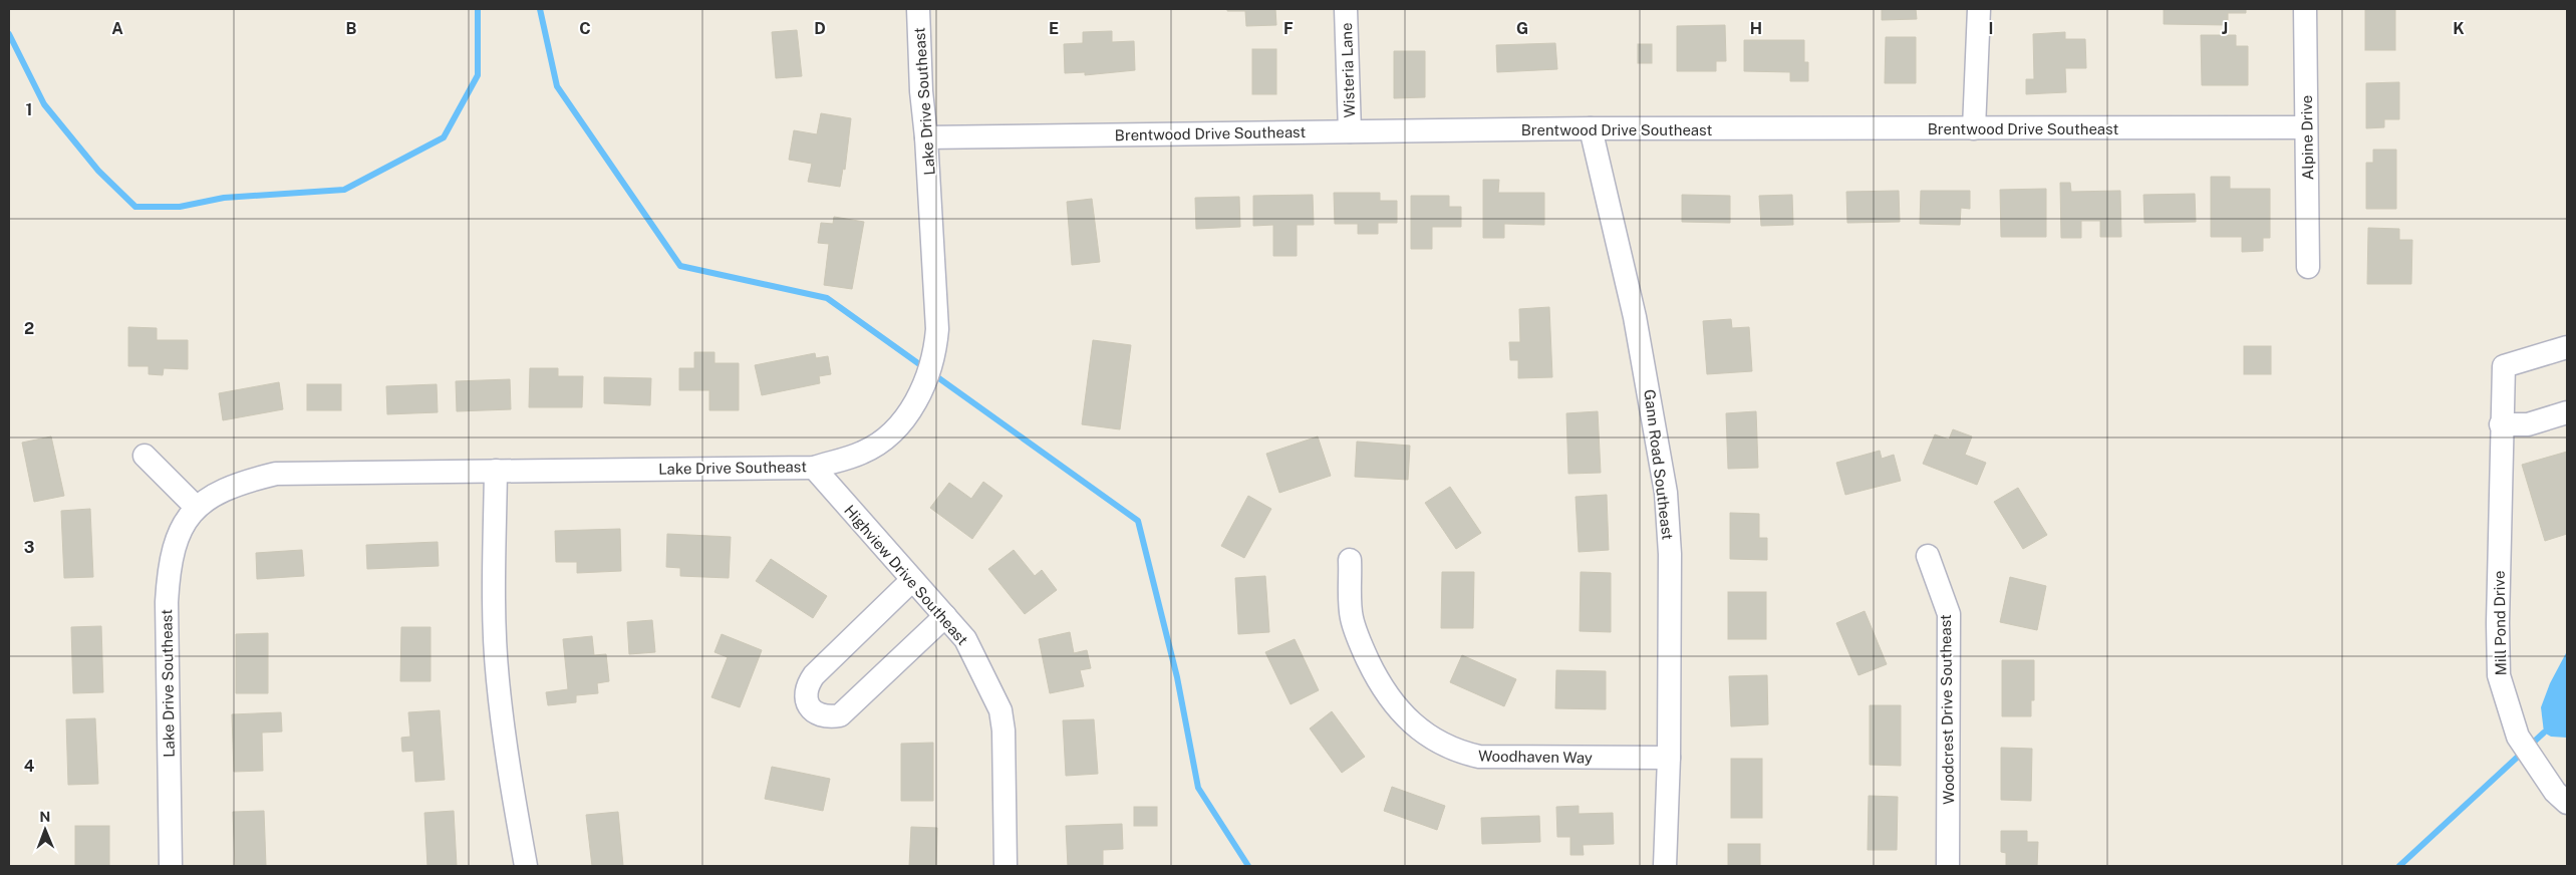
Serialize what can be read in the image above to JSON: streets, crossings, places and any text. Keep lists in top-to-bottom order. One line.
{"streets":{"street":["Wisteria Lane","Lake Drive Southeast","Brentwood Drive Southeast","Alpine Drive","Gann Road Southeast","Highview Drive Southeast","Mill Pond Drive","Woodcrest Drive Southeast","Woodhaven Way"]},"crossings":[["Wisteria Lane","Brentwood Drive Southeast"],["Lake Drive Southeast","Brentwood Drive Southeast"],["Lake Drive Southeast","Highview Drive Southeast"],["Brentwood Drive Southeast","Alpine Drive"],["Brentwood Drive Southeast","Gann Road Southeast"],["Gann Road Southeast","Woodhaven Way"]],"north":"top","grid":{"columns":["A","B","C","D","E","F","G","H","I","J","K"],"rows":["1","2","3","4"]}}
